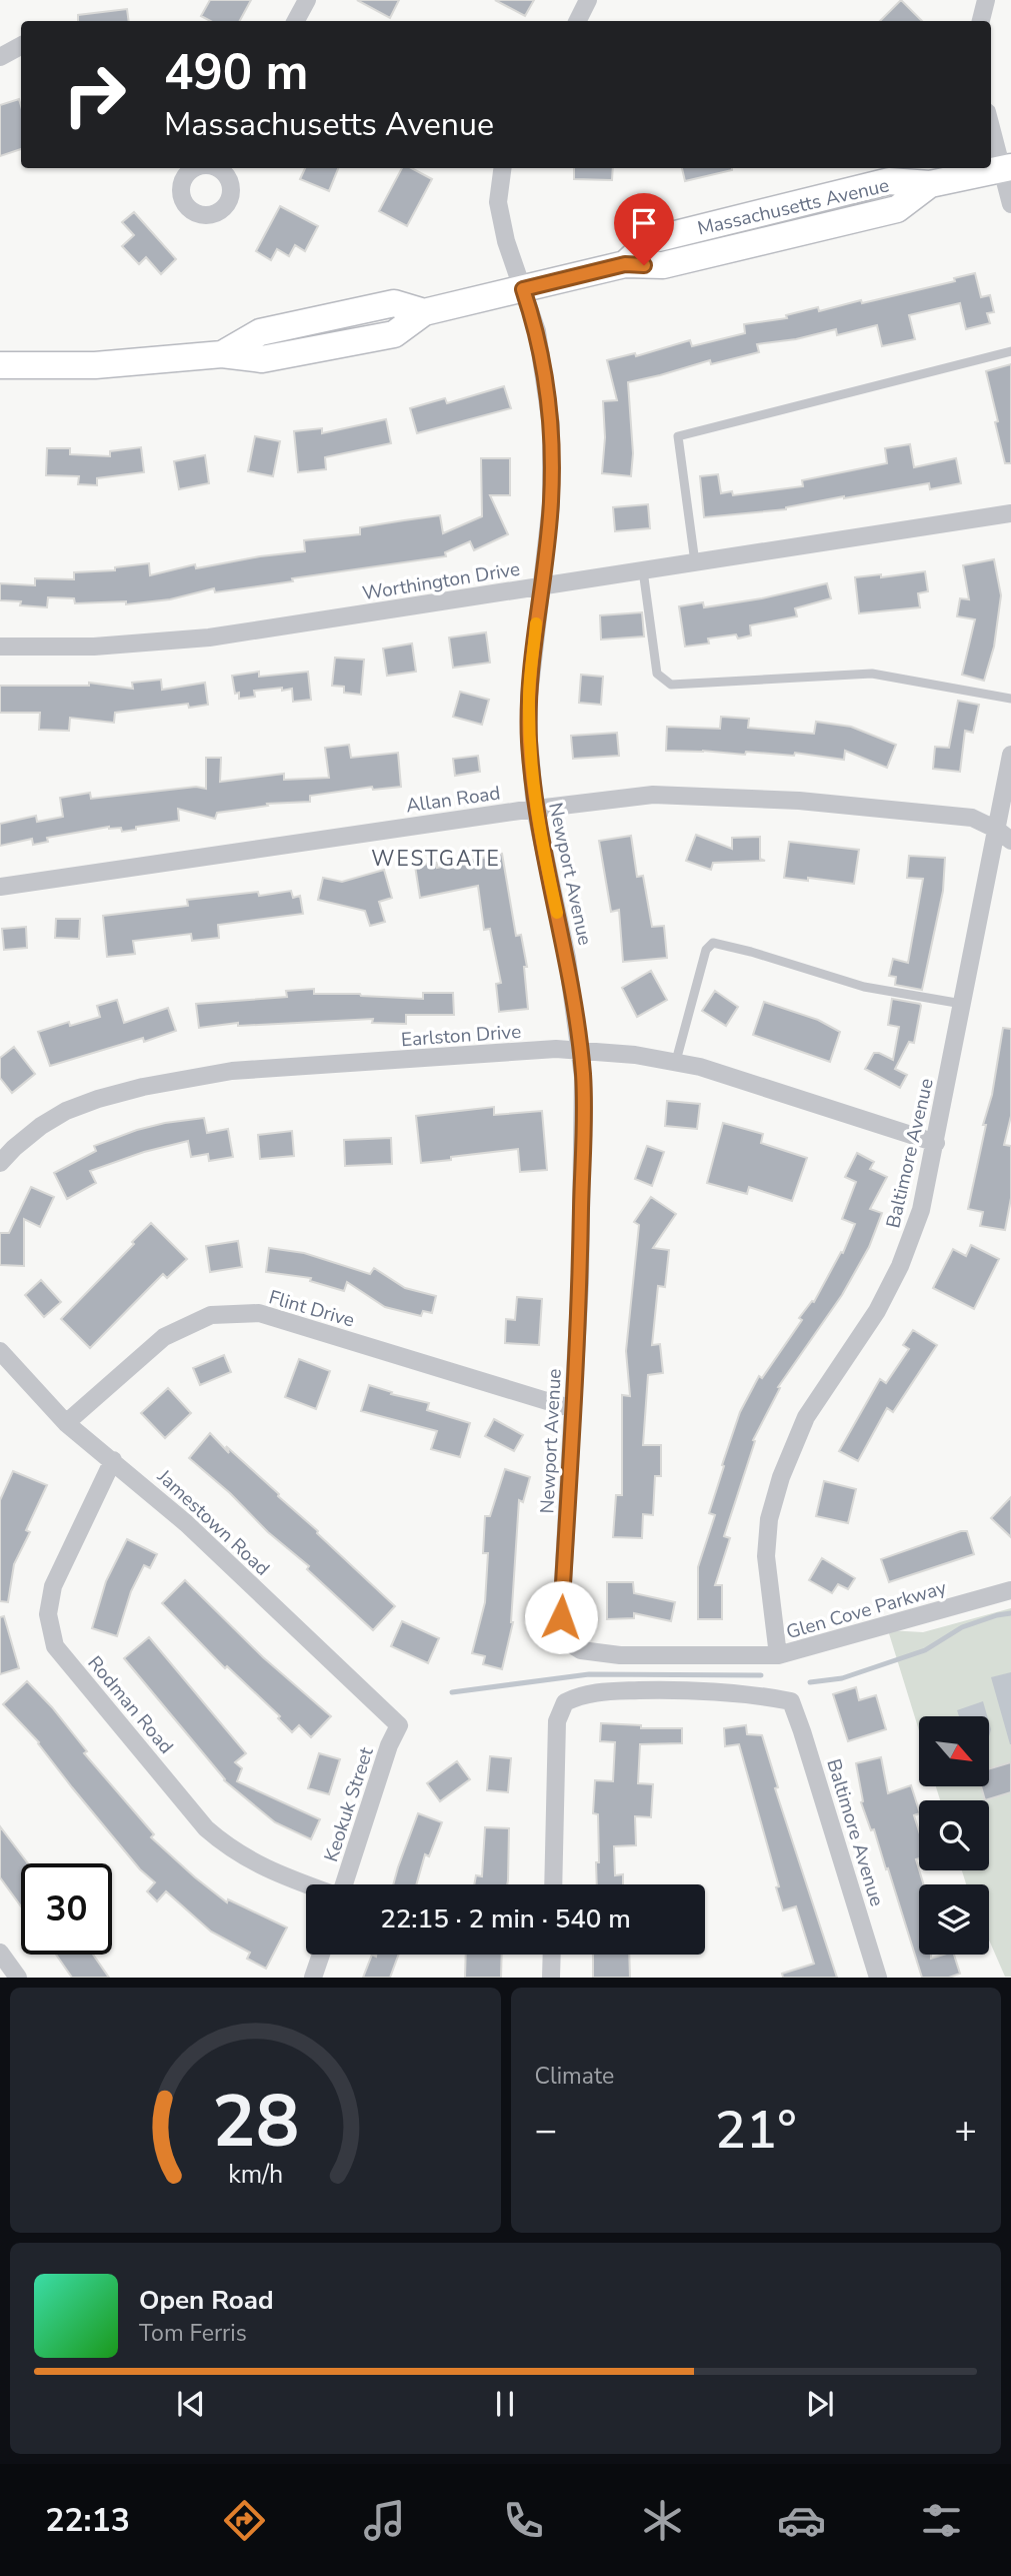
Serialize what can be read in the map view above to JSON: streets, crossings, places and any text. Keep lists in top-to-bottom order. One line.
{"streets":{"main road":["Massachusetts Avenue"],"street":["Worthington Drive","Allan Road","Newport Avenue","Earlston Drive","Baltimore Avenue","Flint Drive","Jamestown Road","Glen Cove Parkway","Rodman Road","Keokuk Street"]},"crossings":[["Massachusetts Avenue","Newport Avenue"],["Worthington Drive","Newport Avenue"],["Allan Road","Newport Avenue"],["Allan Road","Baltimore Avenue"],["Newport Avenue","Earlston Drive"],["Newport Avenue","Flint Drive"],["Newport Avenue","Glen Cove Parkway"],["Earlston Drive","Baltimore Avenue"],["Baltimore Avenue","Glen Cove Parkway"],["Flint Drive","Jamestown Road"],["Jamestown Road","Rodman Road"],["Jamestown Road","Keokuk Street"]],"districts":["WESTGATE"],"north":"bottom right","page":{"turn":["490 m","Massachusetts Avenue"],"limit":"30","trip":"22:15 · 2 min · 540 m","tile":"Climate","heat":["−","21°","+"],"song":["Open Road","Tom Ferris"],"tabs":"22:13","gauge":["28","km/h"]}}
